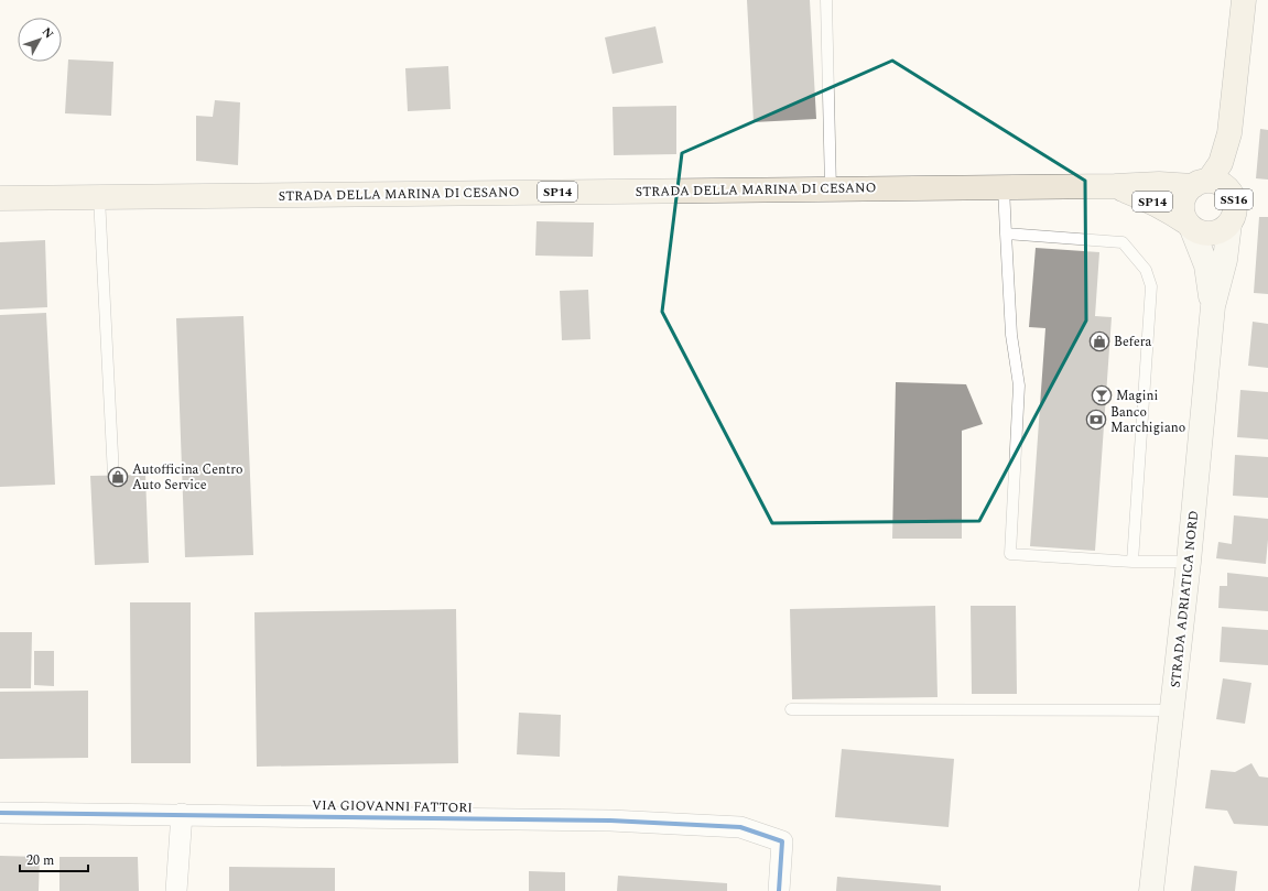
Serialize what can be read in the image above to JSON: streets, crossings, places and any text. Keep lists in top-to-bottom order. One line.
{"streets":{"main road":["STRADA DELLA MARINA DI CESANO","SP14","SS16","STRADA ADRIATICA NORD"],"street":["VIA GIOVANNI FATTORI"]},"crossings":[["STRADA DELLA MARINA DI CESANO","SS16"],["STRADA DELLA MARINA DI CESANO","STRADA ADRIATICA NORD"],["SS16","STRADA ADRIATICA NORD"]],"places":{"shop":["Befera","Autofficina Centro Auto Service"],"bar":["Magini"],"bank":["Banco Marchigiano"]},"scale_bar":"20 m","north":"top right"}
